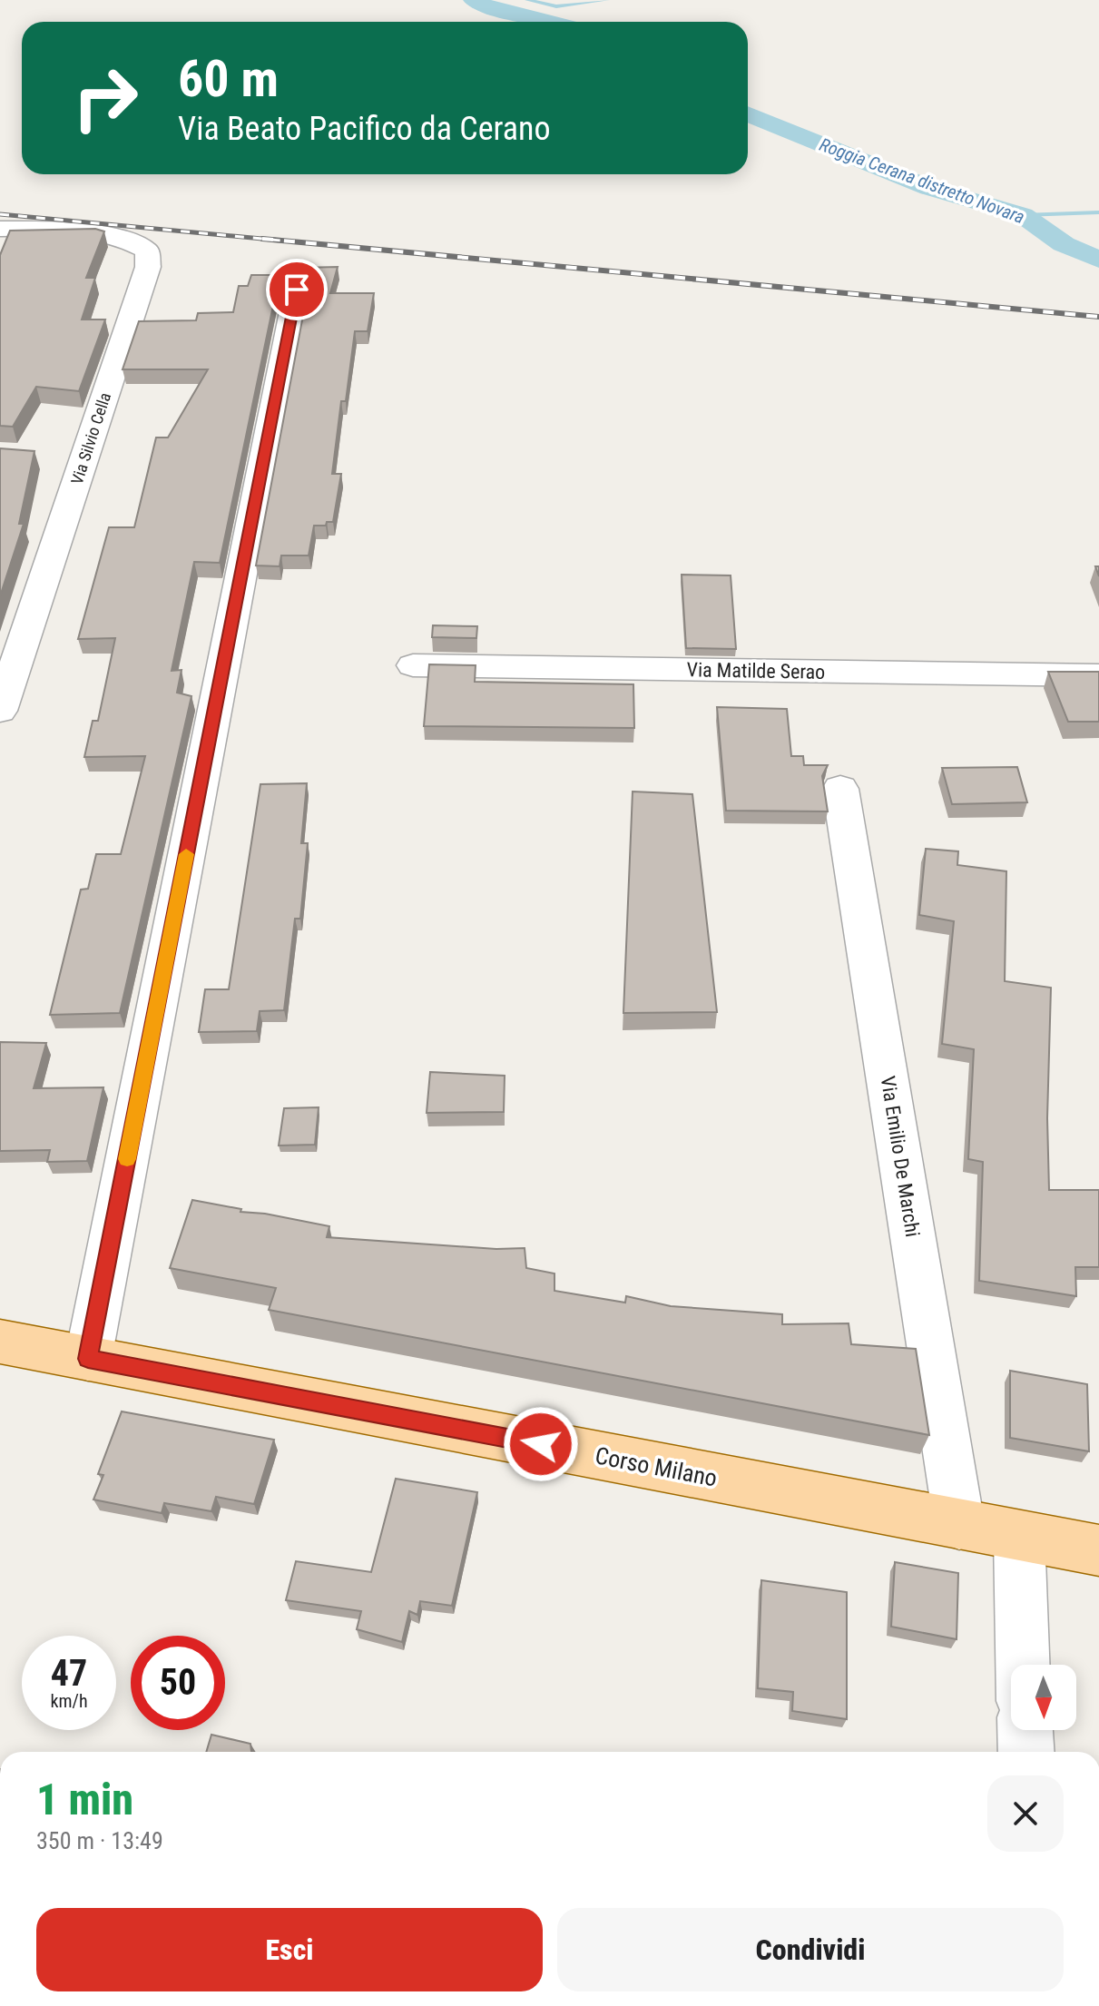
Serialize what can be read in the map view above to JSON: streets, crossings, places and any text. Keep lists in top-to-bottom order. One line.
{"streets":{"main road":["Corso Milano"],"street":["Via Silvio Cella","Via Matilde Serao","Via Emilio De Marchi"]},"crossings":[["Via Emilio De Marchi","Corso Milano"]],"water":["Roggia Cerana distretto Novara"],"north":"bottom","page":{"turn":["60 m","Via Beato Pacifico da Cerano"],"speed":"47 km/h","limit":"50","heading":["1 min","350 m · 13:49"],"buttons":["Esci","Condividi"]}}
